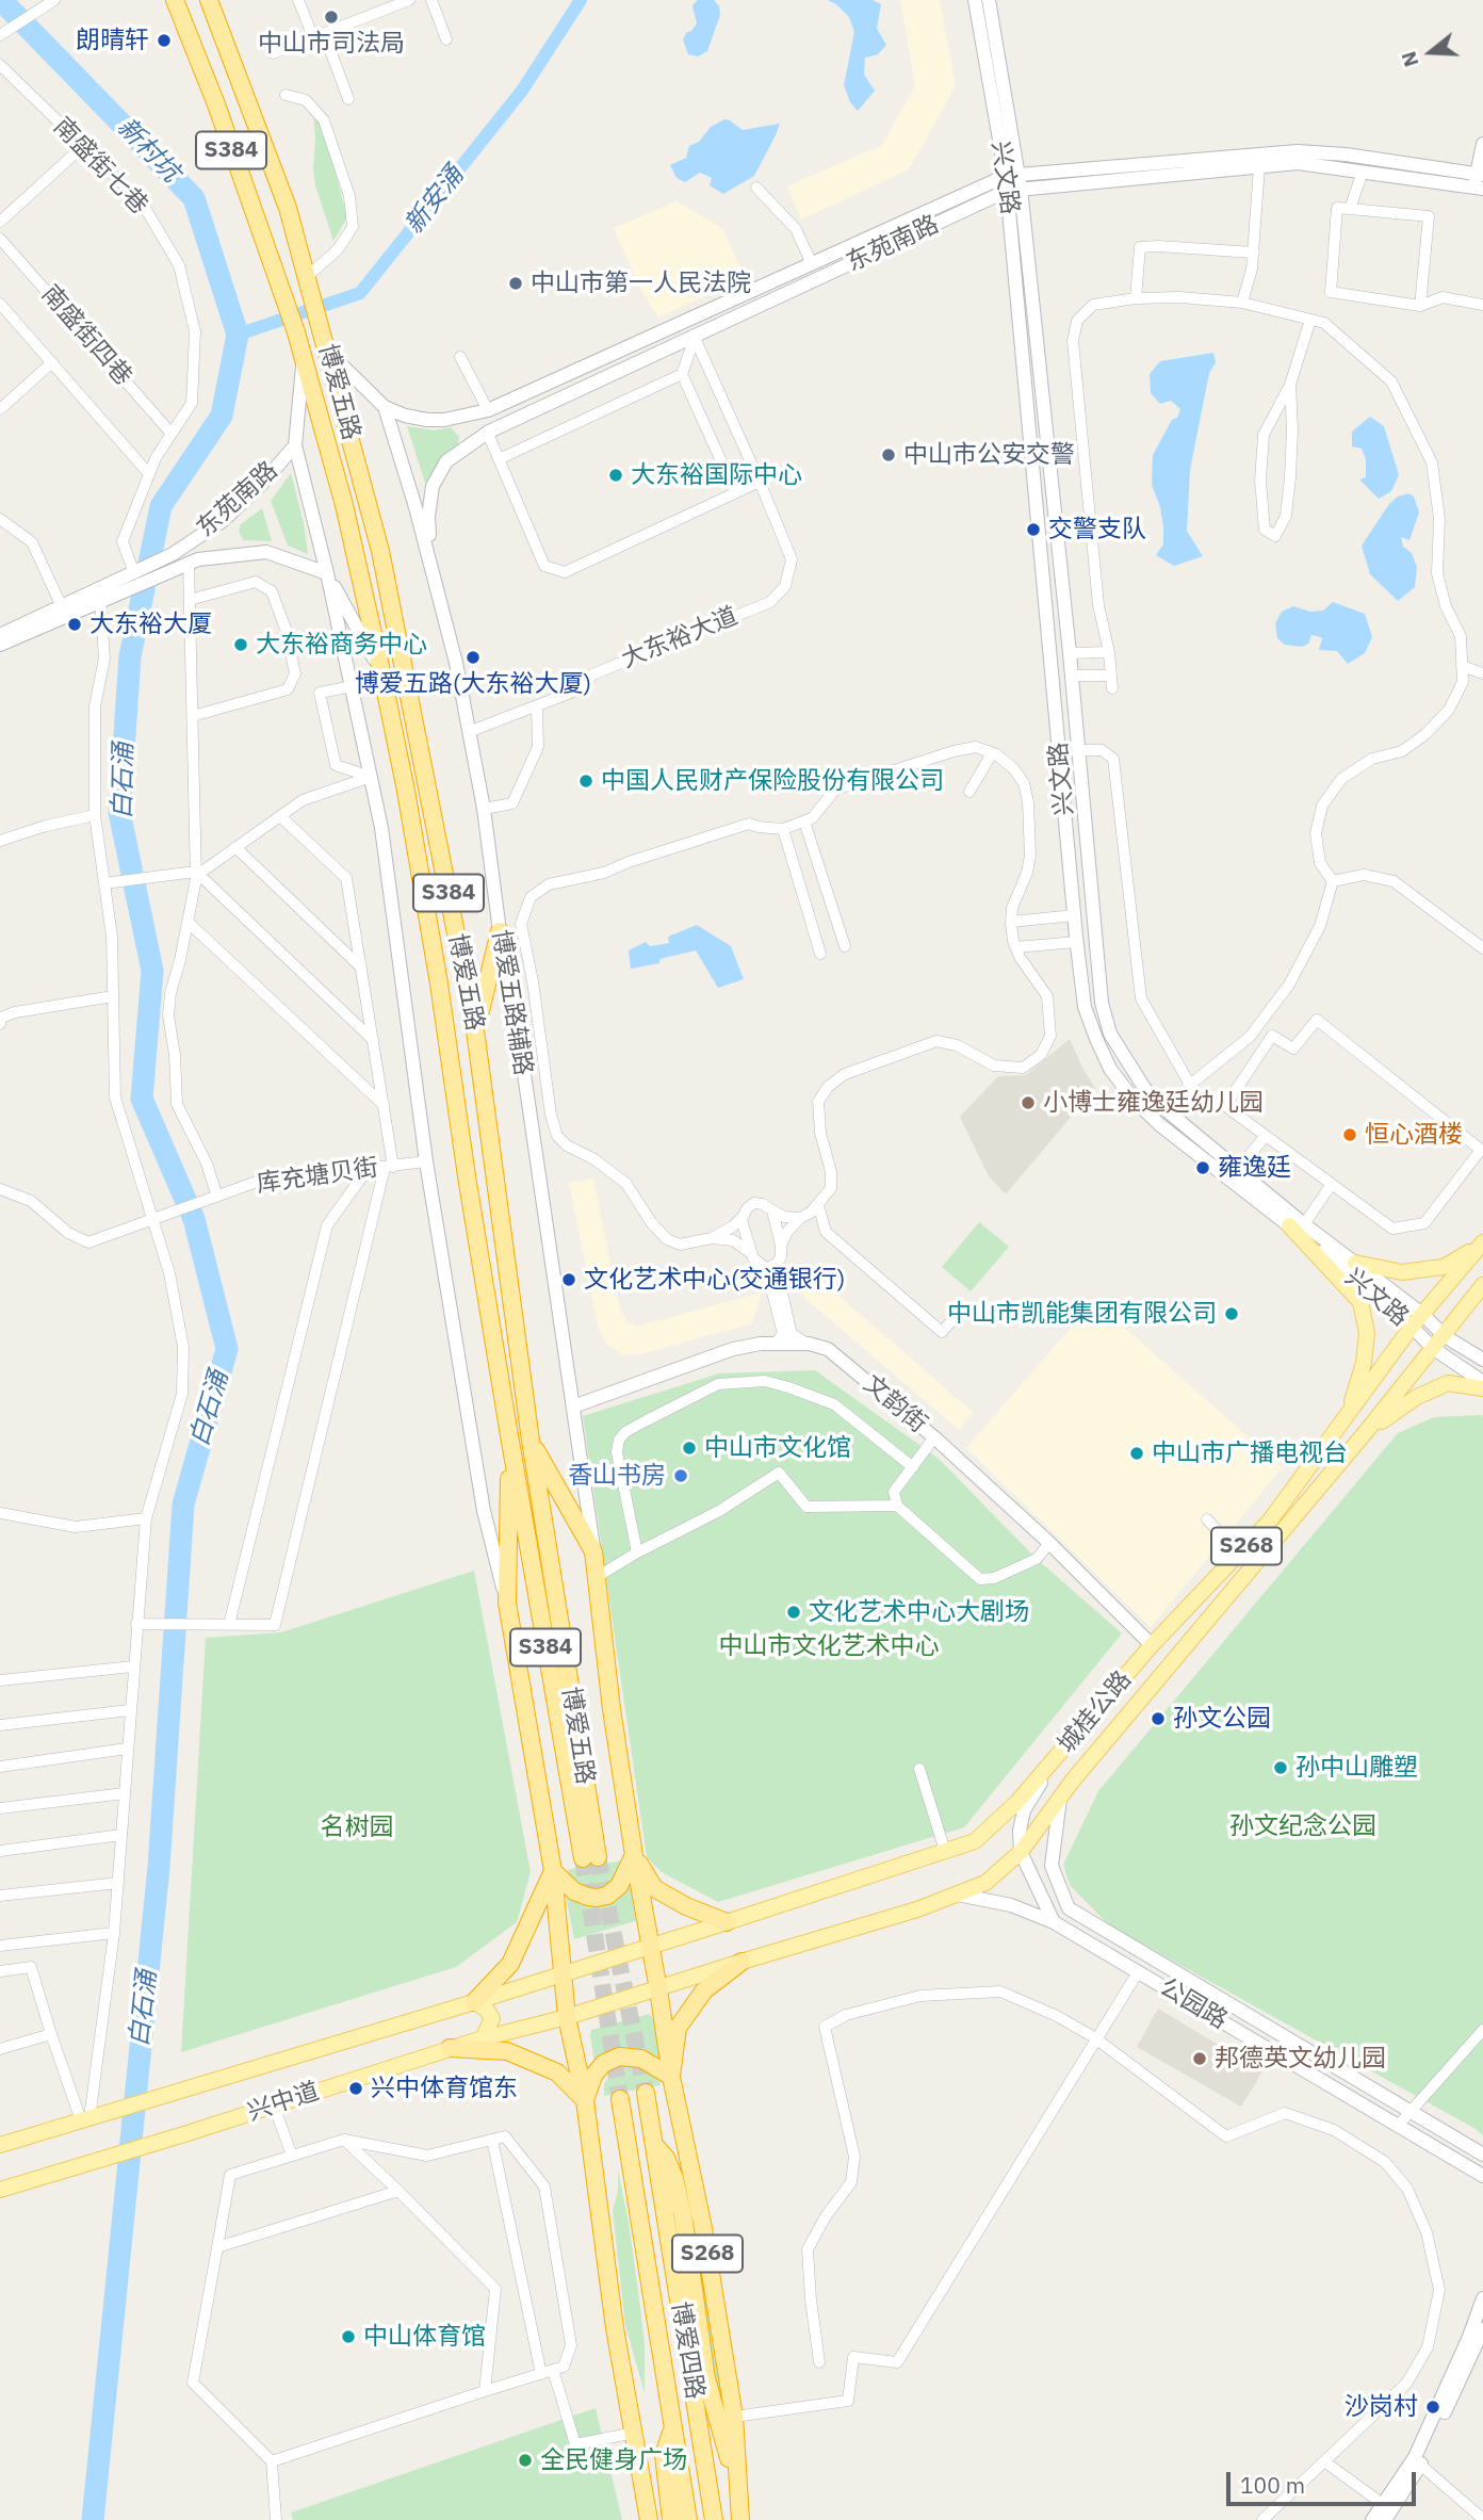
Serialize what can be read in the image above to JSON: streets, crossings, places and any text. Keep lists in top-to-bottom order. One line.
{"streets":{"highway":["S384","博爱五路","S268","博爱四路"],"main road":["城桂公路","兴中道"],"street":["南盛街七巷","兴文路","东苑南路","南盛街四巷","大东裕大道","博爱五路辅路","库充塘贝街","文韵街","公园路"]},"crossings":[["南盛街七巷","东苑南路"],["南盛街七巷","南盛街四巷"],["兴文路","东苑南路"],["兴文路","城桂公路"],["东苑南路","博爱五路"],["东苑南路","大东裕大道"],["东苑南路","博爱五路辅路"],["博爱五路","博爱五路辅路"],["博爱五路","库充塘贝街"],["大东裕大道","博爱五路辅路"],["博爱五路辅路","文韵街"],["文韵街","城桂公路"],["S268","城桂公路"],["城桂公路","公园路"],["城桂公路","兴中道"]],"water":["新村坑","新安涌","白石涌"],"parks":["中山市文化艺术中心","孙文纪念公园","名树园"],"places":["中山市司法局","朗晴轩","中山市第一人民法院","中山市公安交警","大东裕国际中心","交警支队","大东裕大厦","大东裕商务中心","博爱五路(大东裕大厦)","中国人民财产保险股份有限公司","小博士雍逸廷幼儿园","恒心酒楼","雍逸廷","文化艺术中心(交通银行)","中山市凯能集团有限公司","中山市文化馆","中山市广播电视台","香山书房","文化艺术中心大剧场","孙文公园","孙中山雕塑","邦德英文幼儿园","兴中体育馆东","中山体育馆","沙岗村","全民健身广场"],"scale_bar":"100 m","north":"left"}
